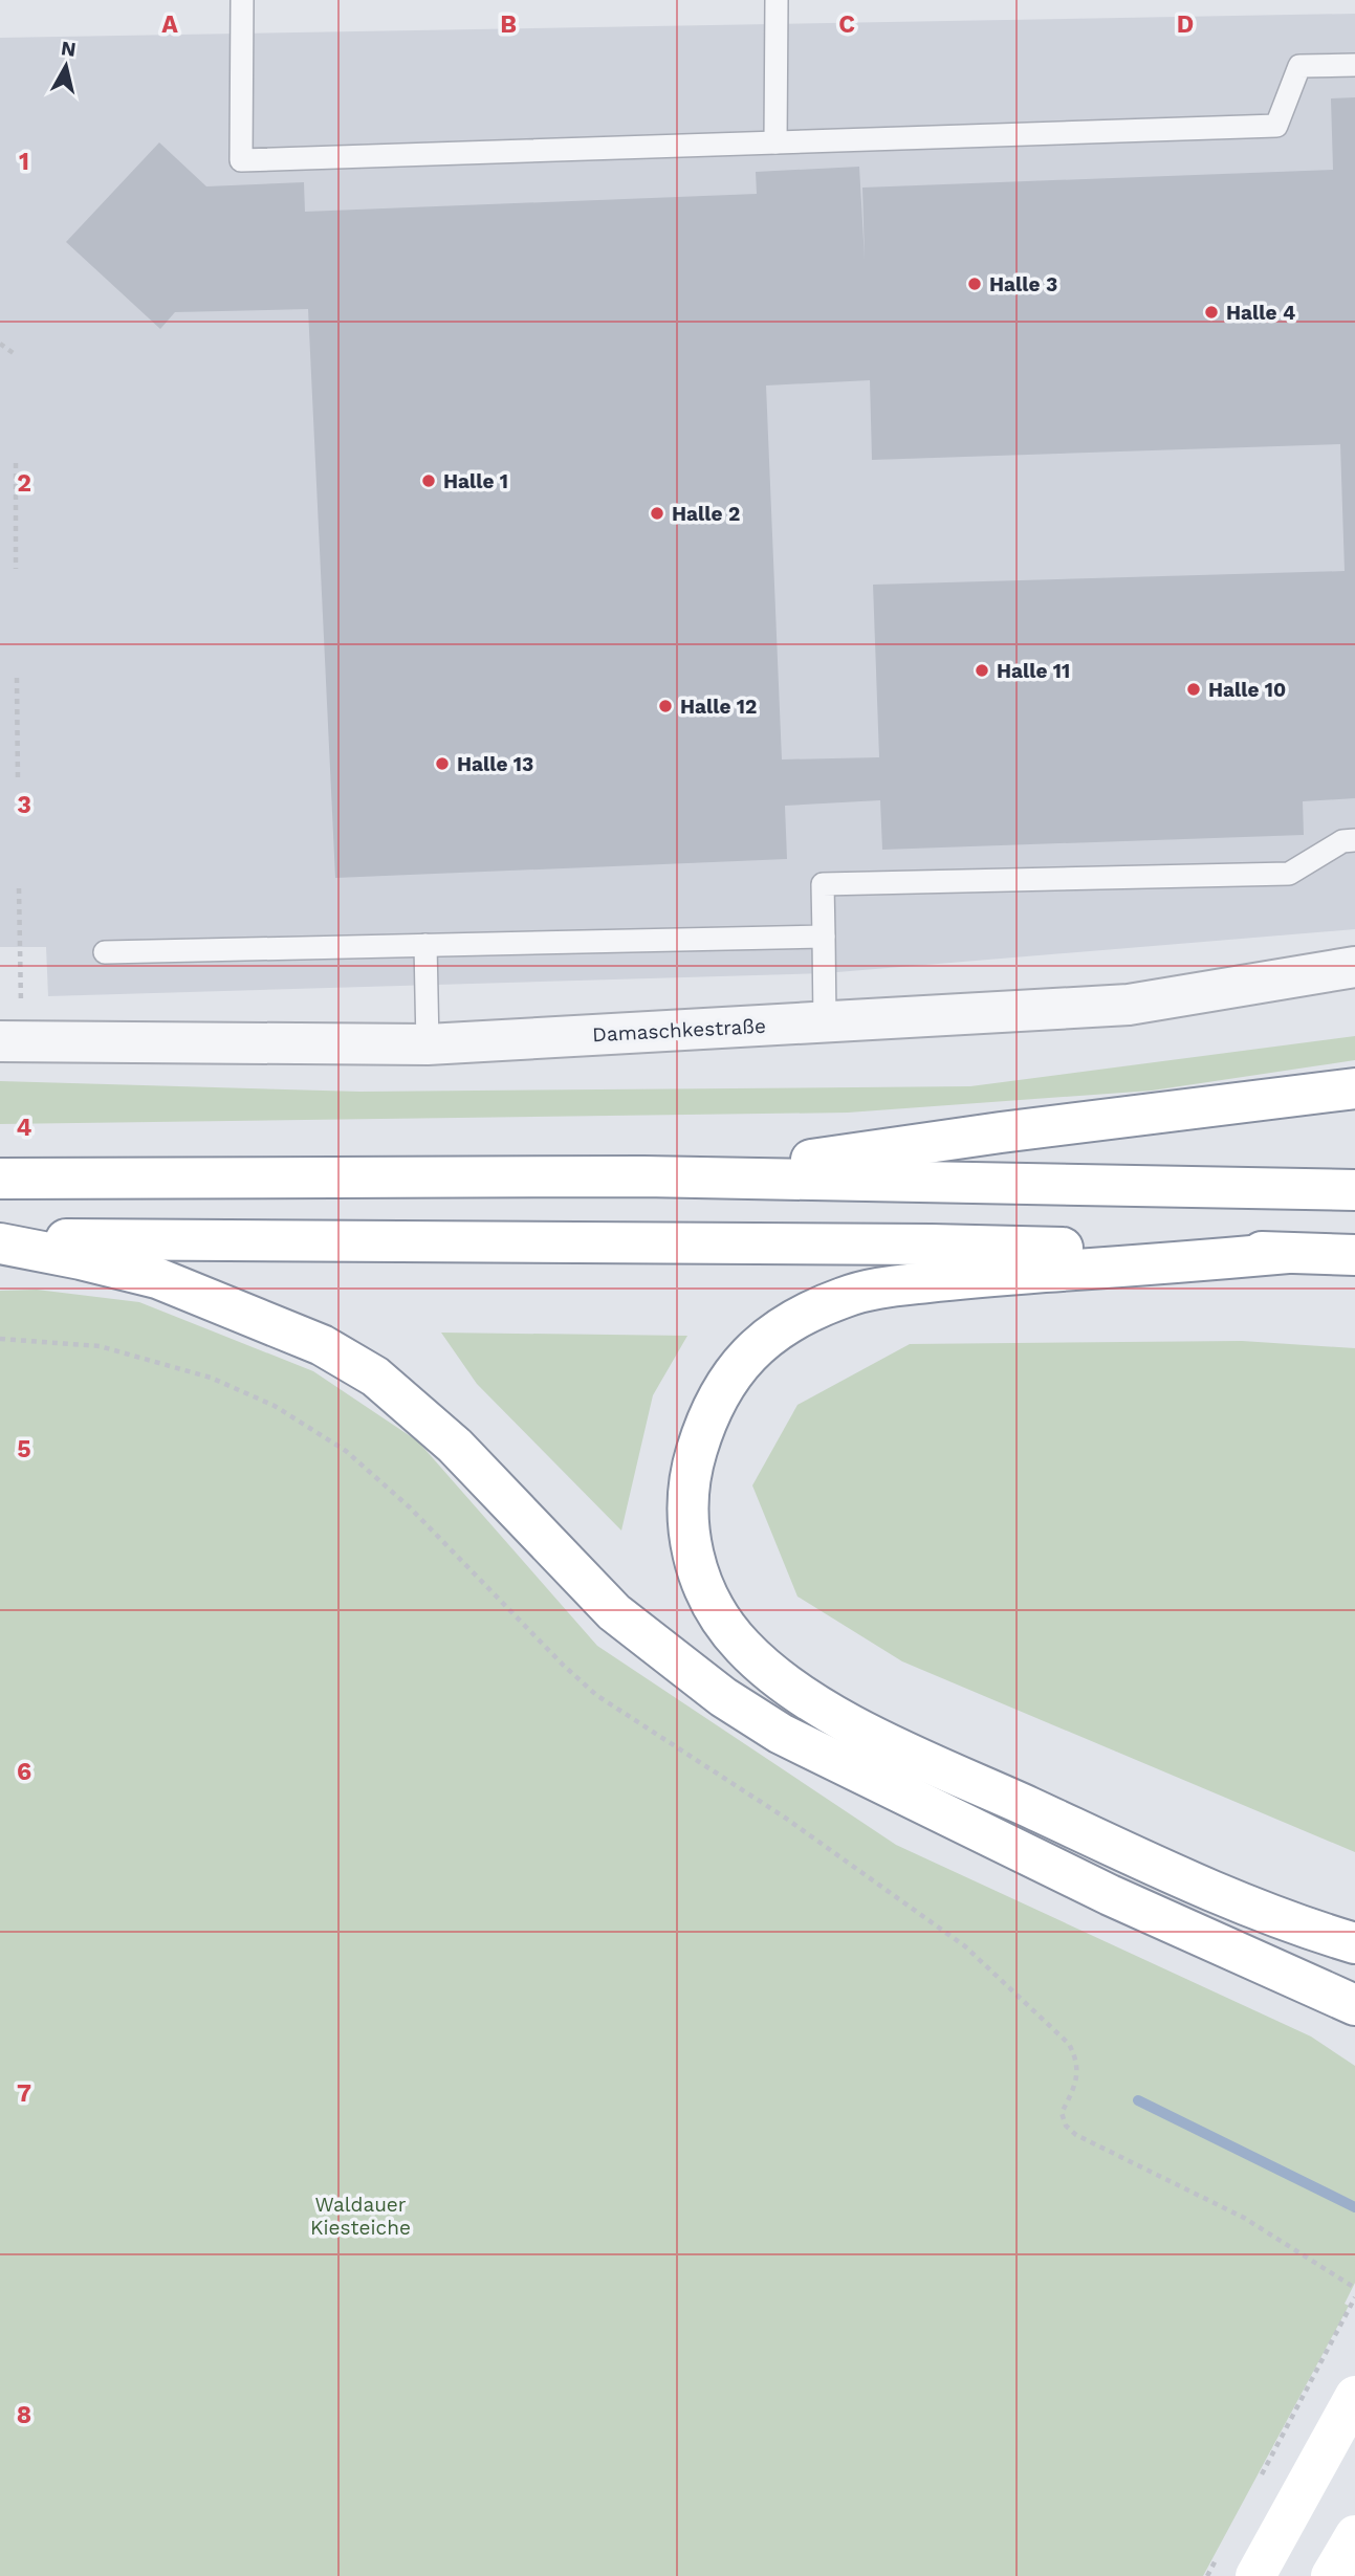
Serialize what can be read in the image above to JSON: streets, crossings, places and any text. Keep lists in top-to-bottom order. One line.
{"streets":{"street":["Damaschkestraße"]},"parks":["Waldauer Kiesteiche"],"places":["Halle 3","Halle 4","Halle 1","Halle 2","Halle 11","Halle 10","Halle 12","Halle 13"],"north":"top","grid":{"columns":["A","B","C","D"],"rows":["1","2","3","4","5","6","7","8"]}}
